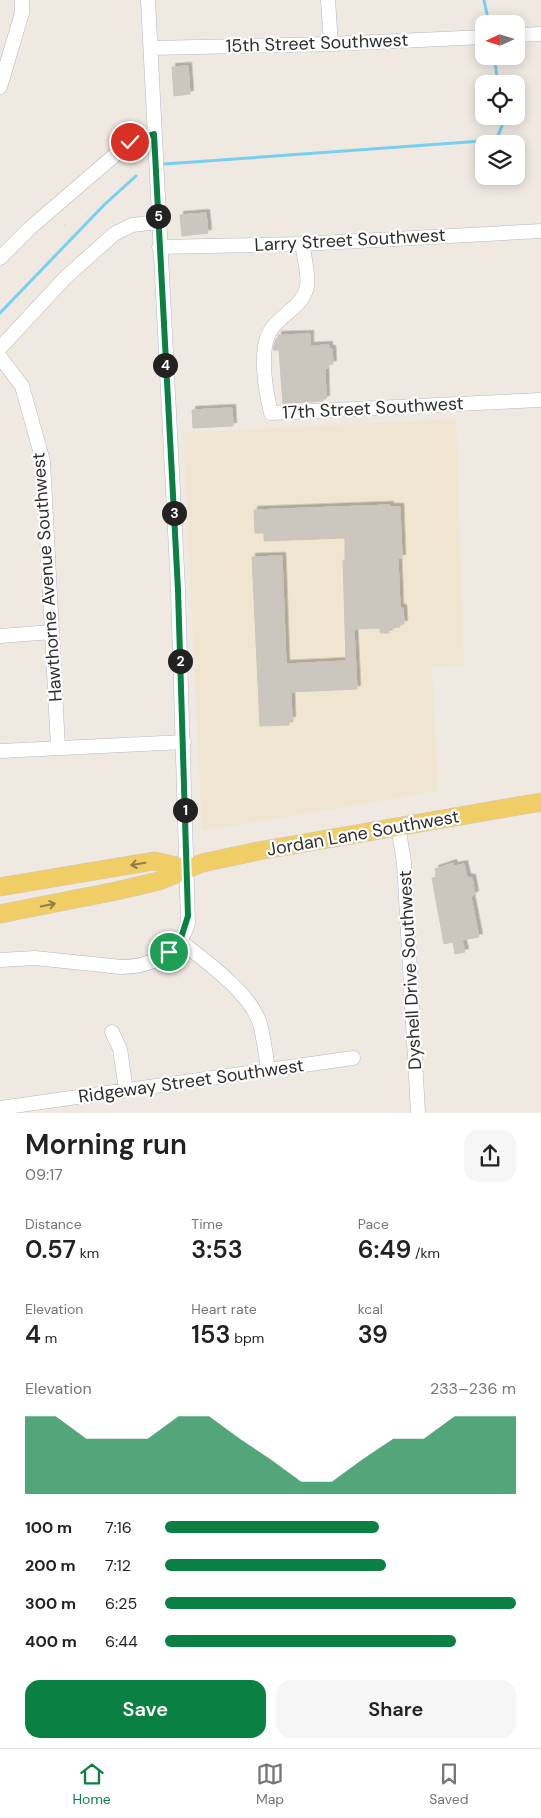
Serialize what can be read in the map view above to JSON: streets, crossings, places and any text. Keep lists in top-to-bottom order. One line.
{"streets":{"main road":["Jordan Lane Southwest"],"street":["15th Street Southwest","Larry Street Southwest","17th Street Southwest","Hawthorne Avenue Southwest","Dyshell Drive Southwest","Ridgeway Street Southwest"]},"crossings":[["Larry Street Southwest","17th Street Southwest"],["Jordan Lane Southwest","Dyshell Drive Southwest"]],"north":"left","page":{"pins":["5","4","3","2","1"],"heading":["Morning run","09:17"],"stats":[["Distance","0.57 km"],["Time","3:53"],["Pace","6:49 /km"],["Elevation","4 m"],["Heart rate","153 bpm"],["kcal","39"]],"chart":["Elevation","233–236 m"],"list":[{"name":"100 m","note":"7:16"},{"name":"200 m","note":"7:12"},{"name":"300 m","note":"6:25"},{"name":"400 m","note":"6:44"}],"buttons":["Save","Share"],"tabs":["Home","Map","Saved"]}}
